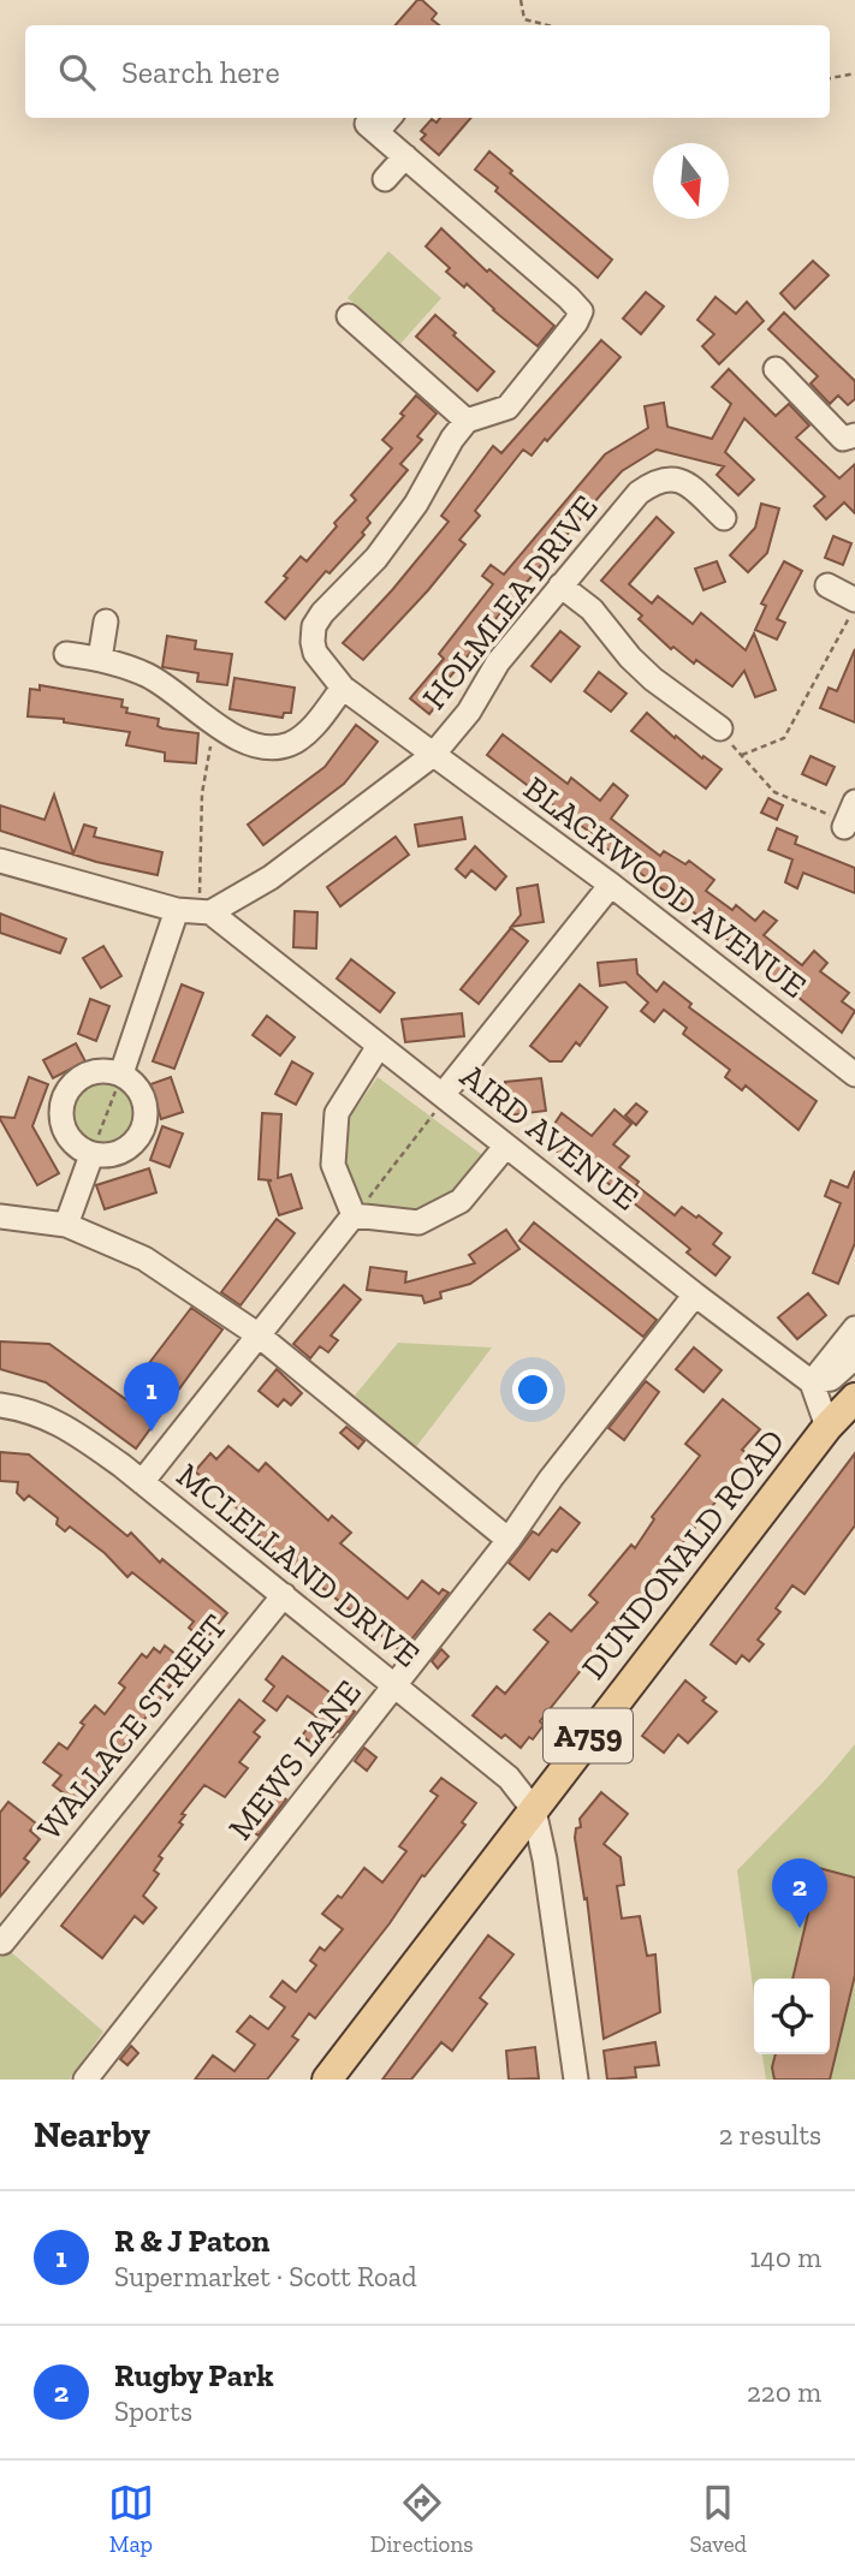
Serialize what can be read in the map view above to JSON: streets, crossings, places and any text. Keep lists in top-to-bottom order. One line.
{"streets":{"main road":["DUNDONALD ROAD","A759"],"street":["HOLMLEA DRIVE","BLACKWOOD AVENUE","AIRD AVENUE","MCLELLAND DRIVE","WALLACE STREET","MEWS LANE"]},"crossings":[["HOLMLEA DRIVE","BLACKWOOD AVENUE"],["HOLMLEA DRIVE","AIRD AVENUE"],["AIRD AVENUE","MEWS LANE"],["DUNDONALD ROAD","MCLELLAND DRIVE"],["MCLELLAND DRIVE","WALLACE STREET"],["MCLELLAND DRIVE","MEWS LANE"]],"north":"bottom","page":{"search":"Search here","pins":["1","2"],"heading":["Nearby","2 results"],"list":[{"mark":"1","name":"R & J Paton","note":"Supermarket · Scott Road","value":"140 m"},{"mark":"2","name":"Rugby Park","note":"Sports","value":"220 m"}],"nav":["Map","Directions","Saved"]}}
